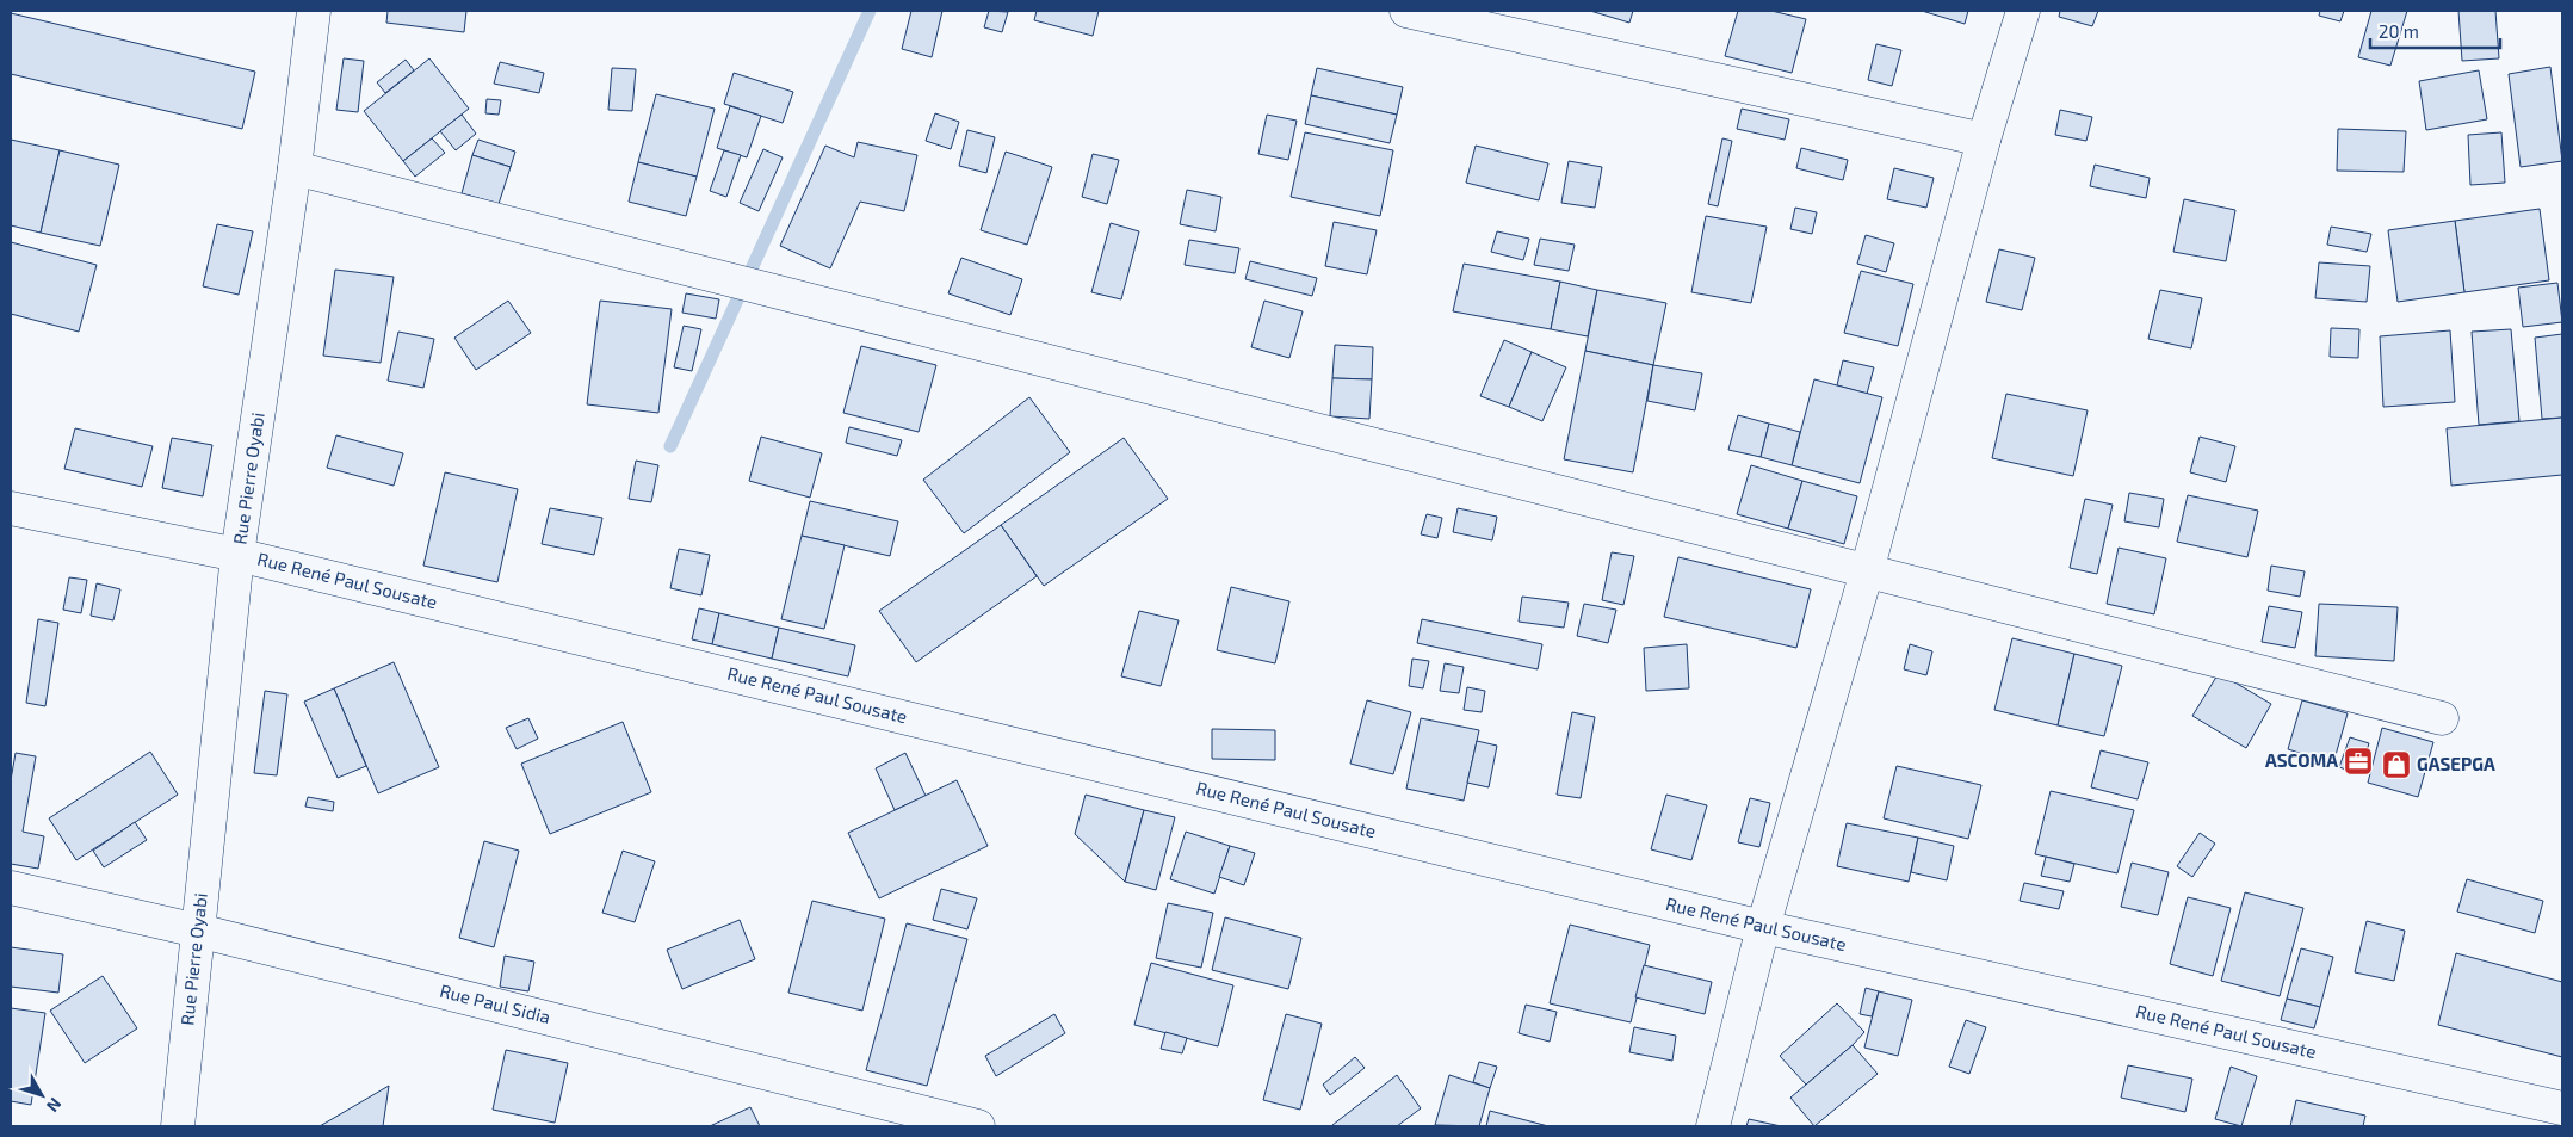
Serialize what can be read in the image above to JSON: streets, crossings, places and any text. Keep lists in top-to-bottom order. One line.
{"streets":{"street":["Rue Pierre Oyabi","Rue René Paul Sousate","Rue Paul Sidia"]},"crossings":[["Rue Pierre Oyabi","Rue René Paul Sousate"],["Rue Pierre Oyabi","Rue Paul Sidia"]],"places":{"office":["ASCOMA"],"shop":["GASEPGA"]},"scale_bar":"20 m","north":"bottom right"}
